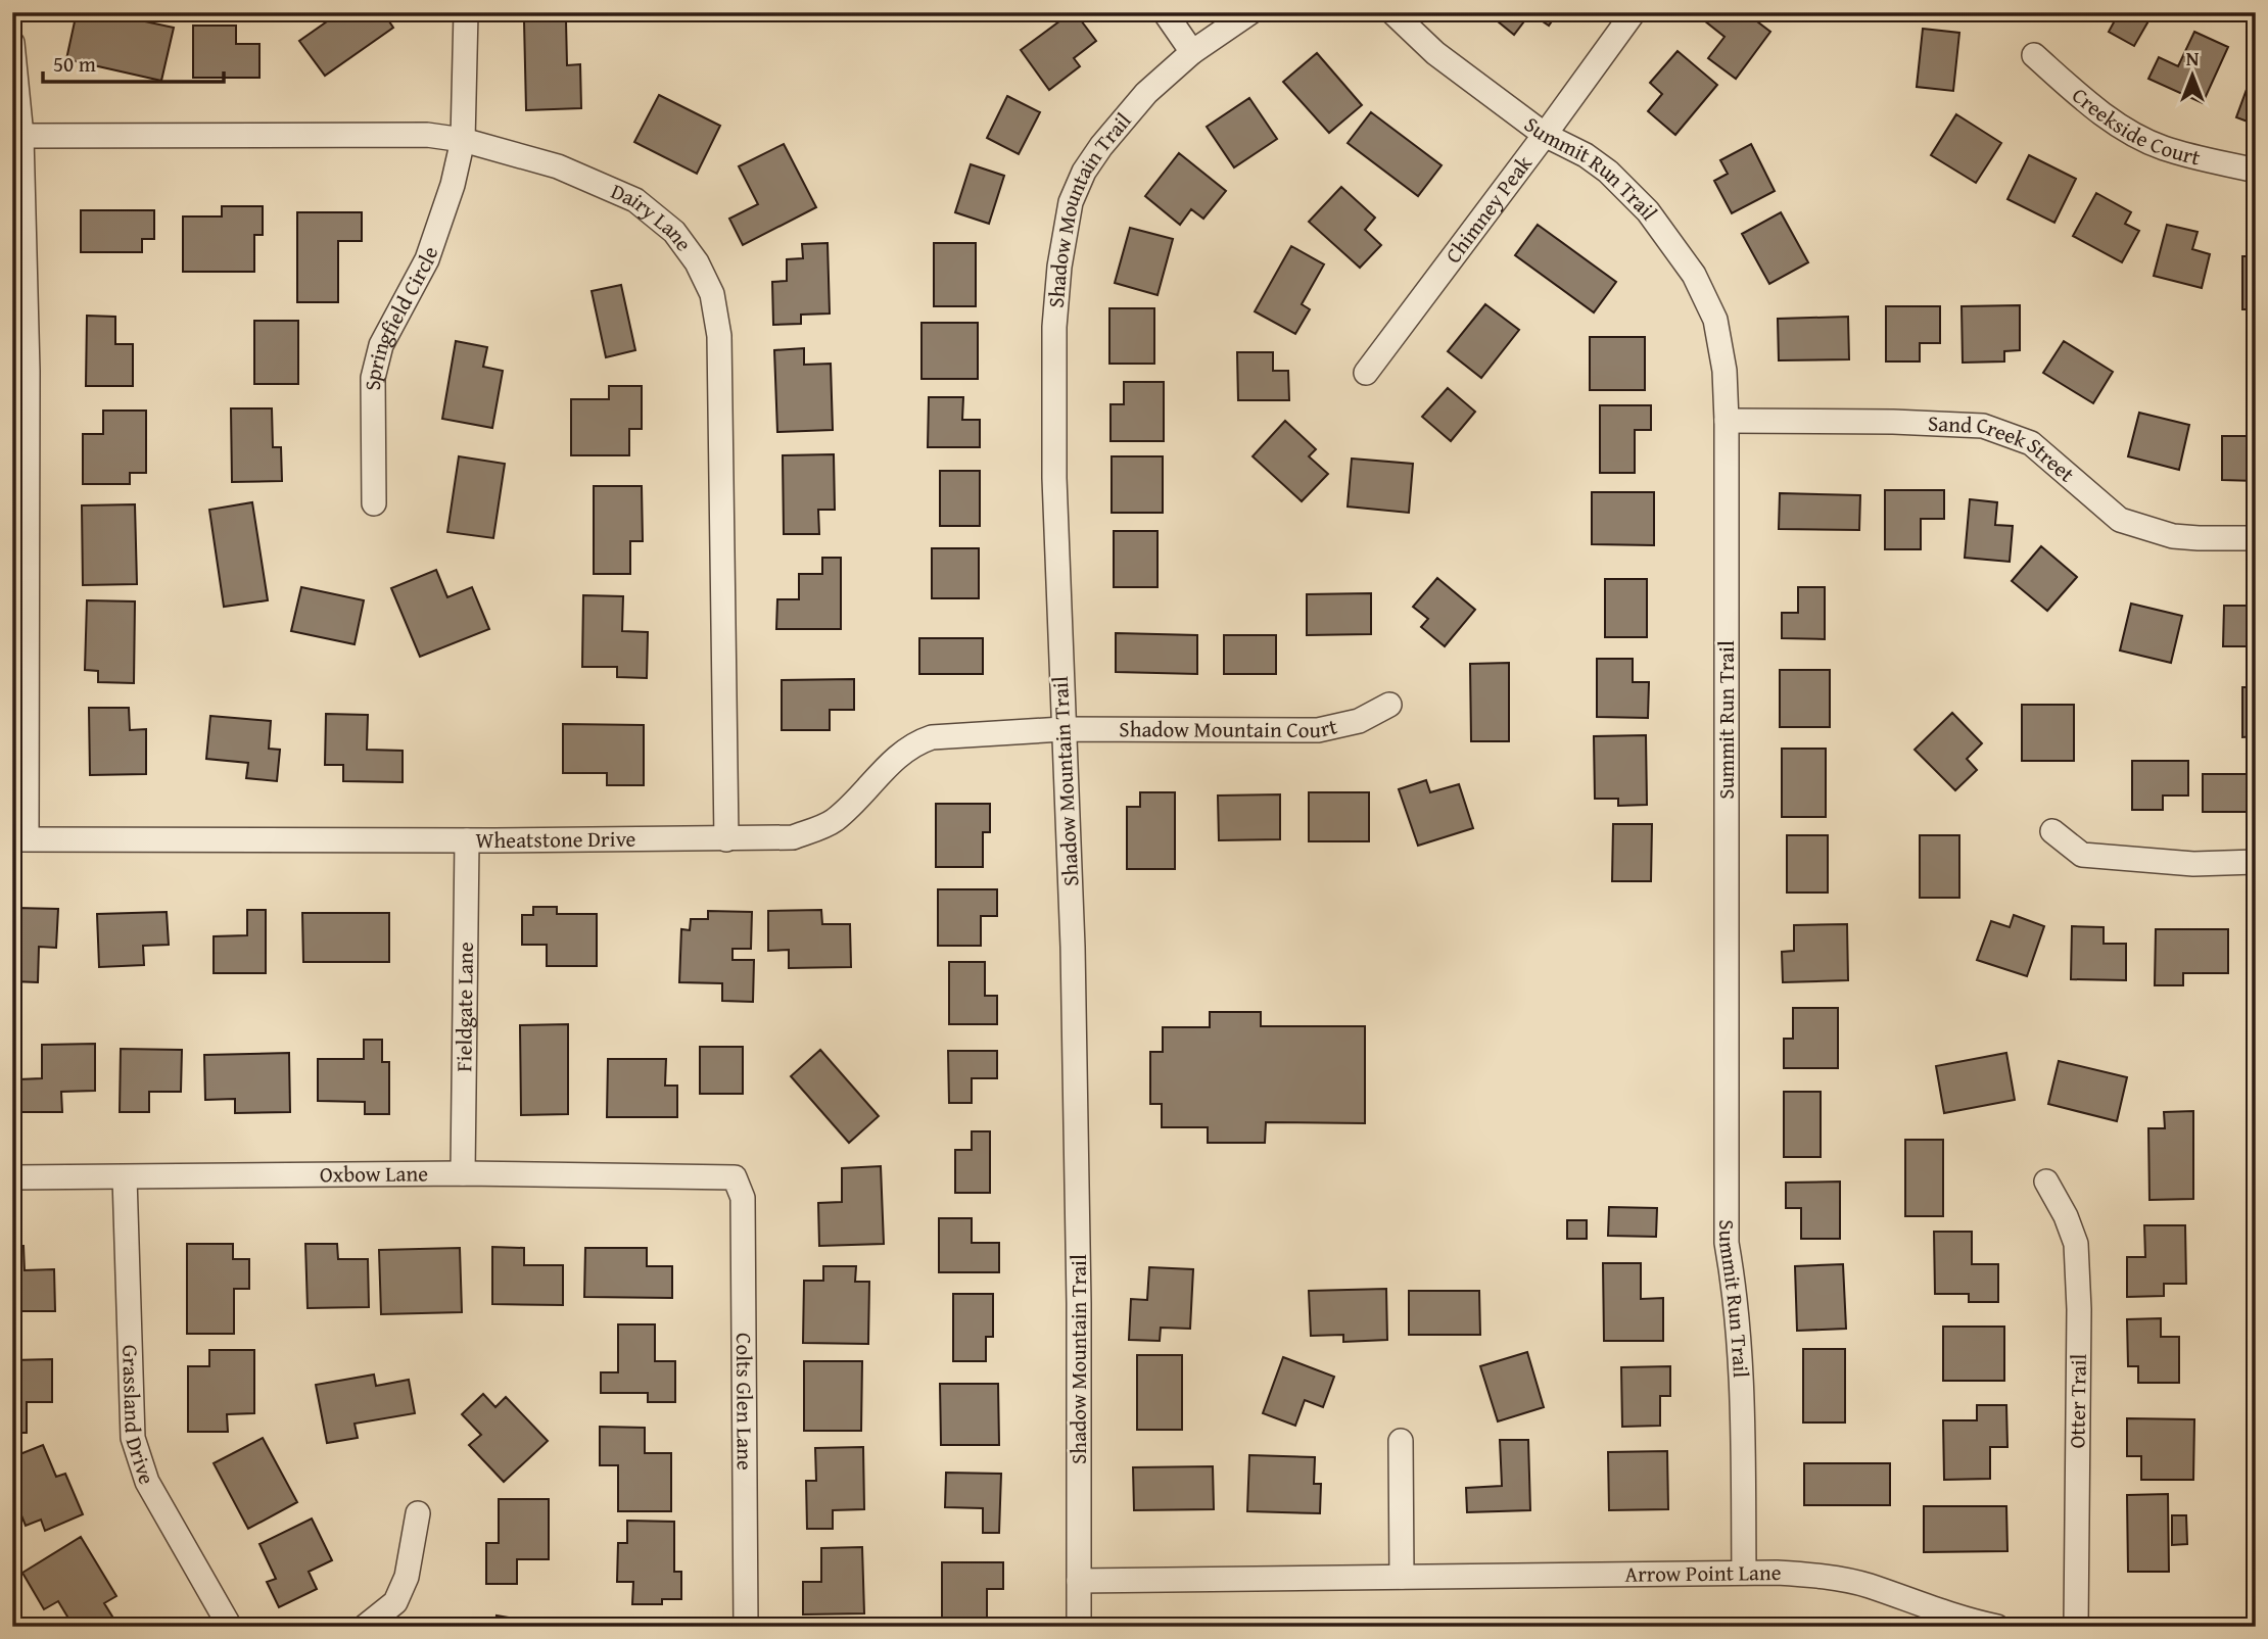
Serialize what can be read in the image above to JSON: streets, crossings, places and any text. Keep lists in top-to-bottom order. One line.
{"streets":{"street":["Creekside Court","Summit Run Trail","Chimney Peak","Shadow Mountain Trail","Dairy Lane","Springfield Circle","Sand Creek Street","Shadow Mountain Court","Wheatstone Drive","Fieldgate Lane","Oxbow Lane","Colts Glen Lane","Otter Trail","Grassland Drive","Arrow Point Lane"]},"crossings":[["Summit Run Trail","Chimney Peak"],["Summit Run Trail","Sand Creek Street"],["Summit Run Trail","Arrow Point Lane"],["Shadow Mountain Trail","Shadow Mountain Court"],["Shadow Mountain Trail","Wheatstone Drive"],["Shadow Mountain Trail","Arrow Point Lane"],["Dairy Lane","Springfield Circle"],["Dairy Lane","Wheatstone Drive"],["Shadow Mountain Court","Wheatstone Drive"],["Wheatstone Drive","Fieldgate Lane"],["Fieldgate Lane","Oxbow Lane"],["Oxbow Lane","Colts Glen Lane"],["Oxbow Lane","Grassland Drive"]],"scale_bar":"50 m","north":"top"}
